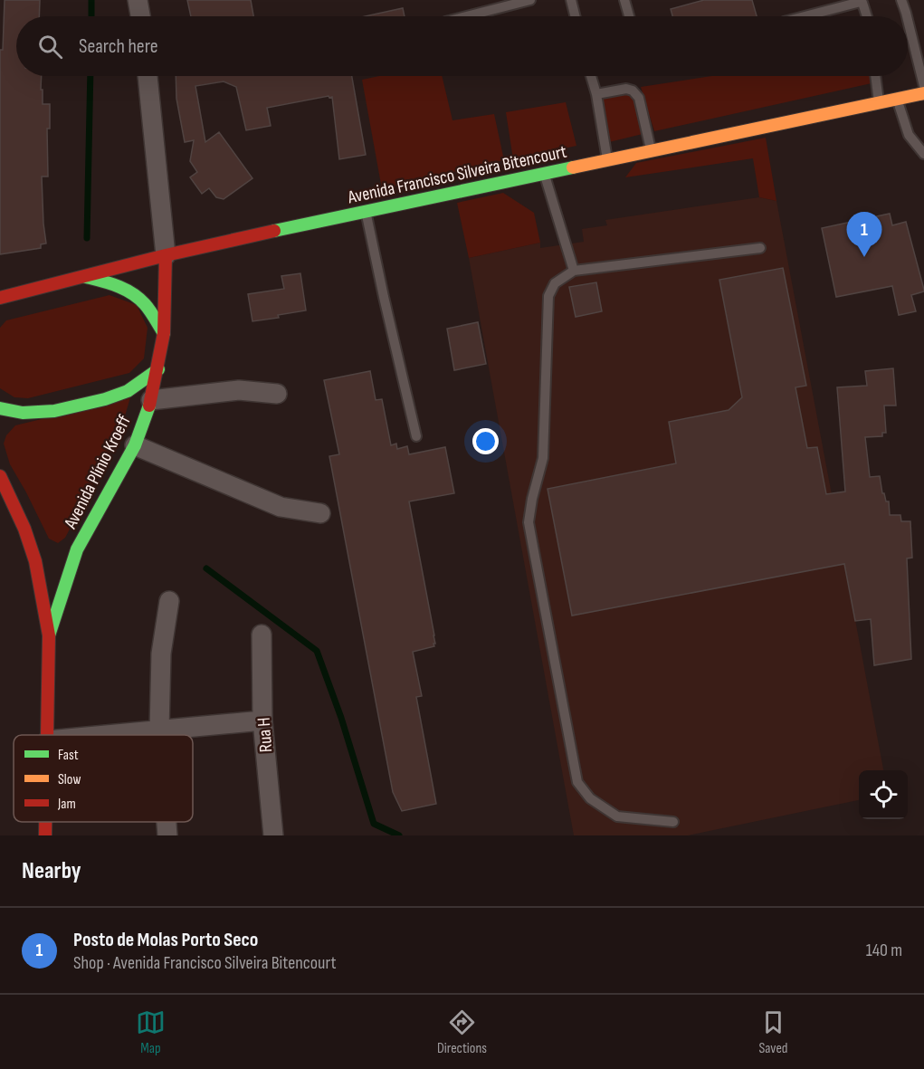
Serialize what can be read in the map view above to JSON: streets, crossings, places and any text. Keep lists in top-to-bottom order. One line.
{"streets":{"main road":["Avenida Francisco Silveira Bitencourt","Avenida Plínio Kroeff"],"street":["Rua H"]},"crossings":[["Avenida Francisco Silveira Bitencourt","Avenida Plínio Kroeff"]],"legend":["Fast","Slow","Jam"],"page":{"search":"Search here","pins":"1","heading":"Nearby","list":[{"mark":"1","name":"Posto de Molas Porto Seco","note":"Shop · Avenida Francisco Silveira Bitencourt","value":"140 m"}],"nav":["Map","Directions","Saved"]}}
